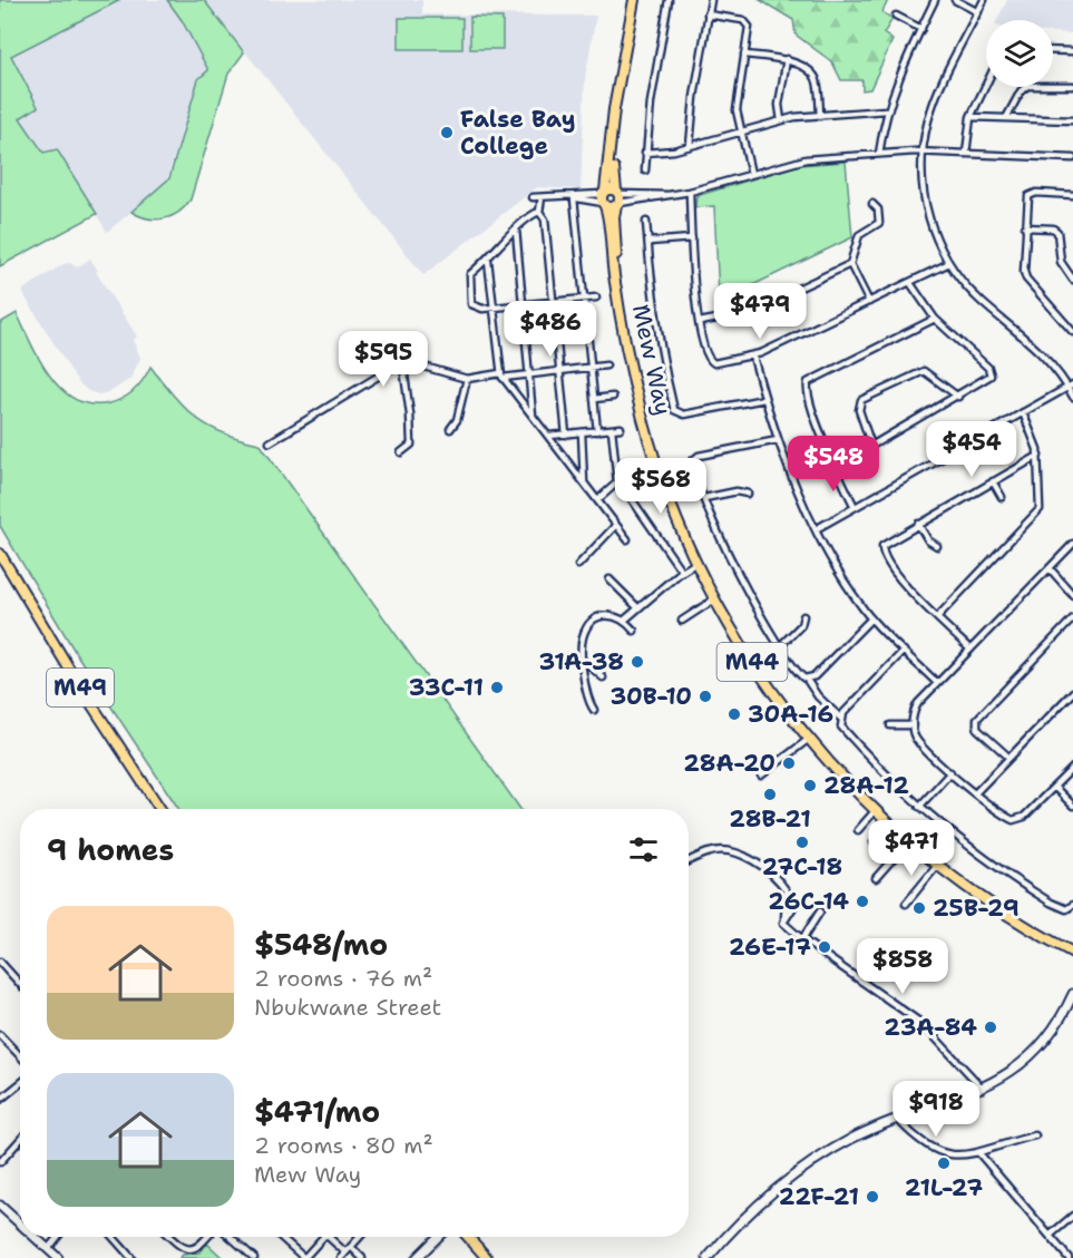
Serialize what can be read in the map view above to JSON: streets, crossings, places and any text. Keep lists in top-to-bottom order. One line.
{"streets":{"main road":["Mew Way","M44","M49"]},"places":["False Bay College","31A-38","33C-11","30B-10","30A-16","28A-20","28A-12","28B-21","27C-18","26C-14","25B-29","26E-17","23A-84","21L-27","22F-21"],"page":{"price":["$479","$486","$595","$454","$548","$568","$471","$858","$918"],"heading":"9 homes","list":[{"name":"$548/mo","note":"2 rooms · 76 m² · Nbukwane Street"},{"name":"$471/mo","note":"2 rooms · 80 m² · Mew Way"}]}}
